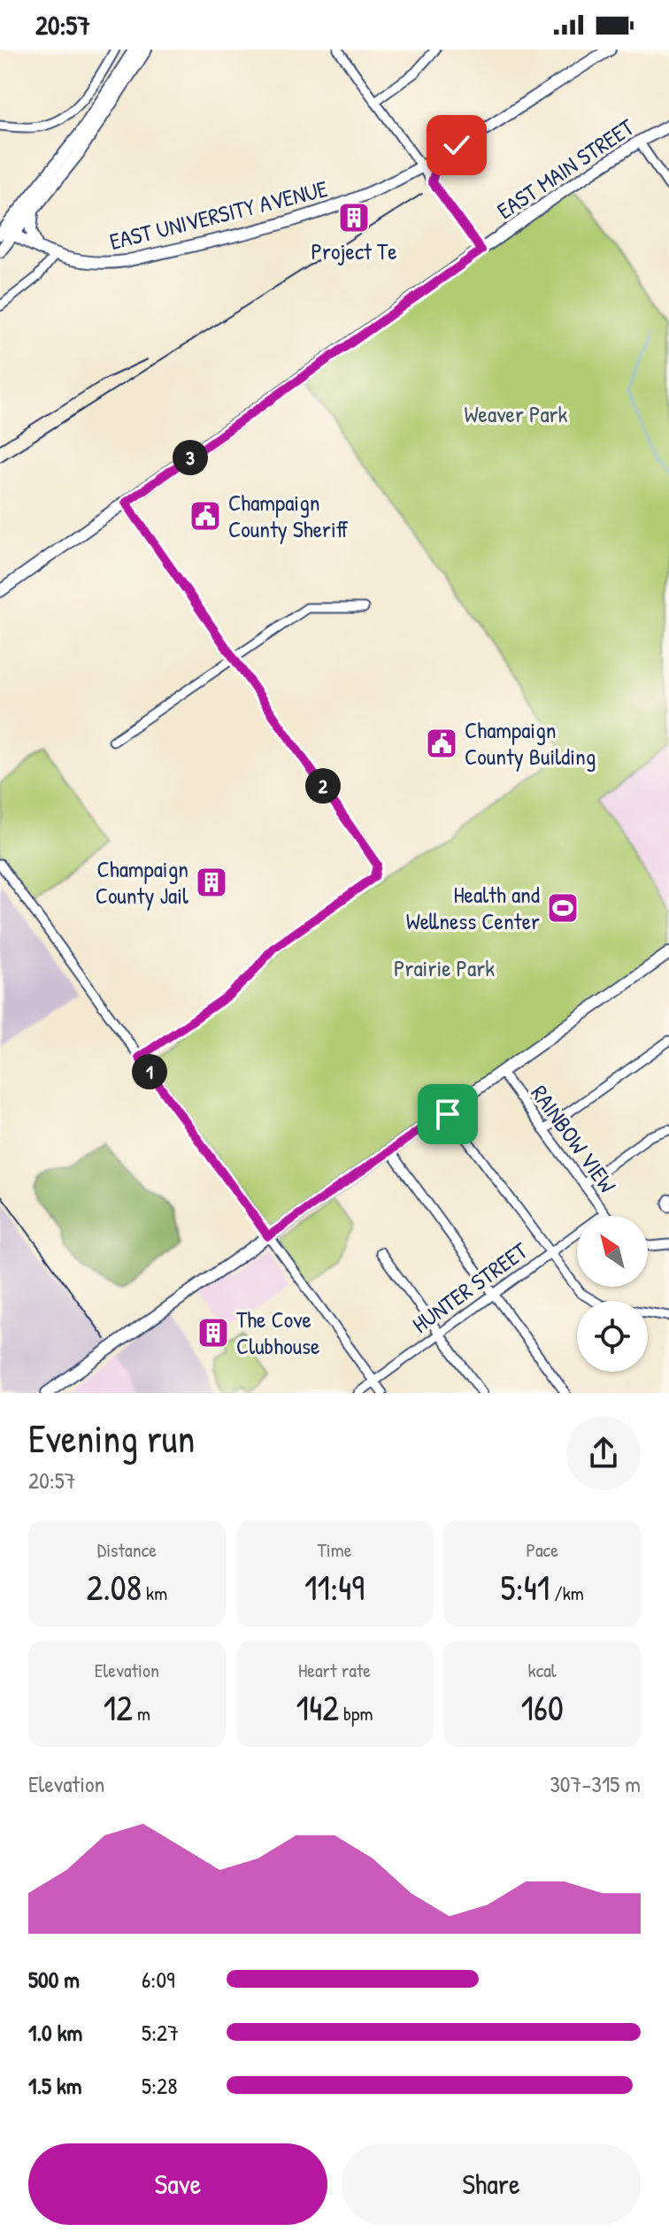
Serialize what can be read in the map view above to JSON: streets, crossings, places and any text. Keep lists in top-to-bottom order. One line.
{"streets":{"main road":["EAST MAIN STREET","EAST UNIVERSITY AVENUE"],"street":["RAINBOW VIEW","HUNTER STREET"]},"crossings":[["RAINBOW VIEW","HUNTER STREET"]],"parks":["Weaver Park","Prairie Park"],"places":{"building":["Project Te","Champaign County Jail","The Cove Clubhouse"],"public building":["Champaign County Sheriff","Champaign County Building"],"sports":["Health and Wellness Center"]},"north":"top left","page":{"status":"20:57","pins":["3","2","1"],"heading":["Evening run","20:57"],"stats":[["Distance","2.08 km"],["Time","11:49"],["Pace","5:41 /km"],["Elevation","12 m"],["Heart rate","142 bpm"],["kcal","160"]],"chart":["Elevation","307–315 m"],"list":[{"name":"500 m","note":"6:09"},{"name":"1.0 km","note":"5:27"},{"name":"1.5 km","note":"5:28"}],"buttons":["Save","Share"]}}
